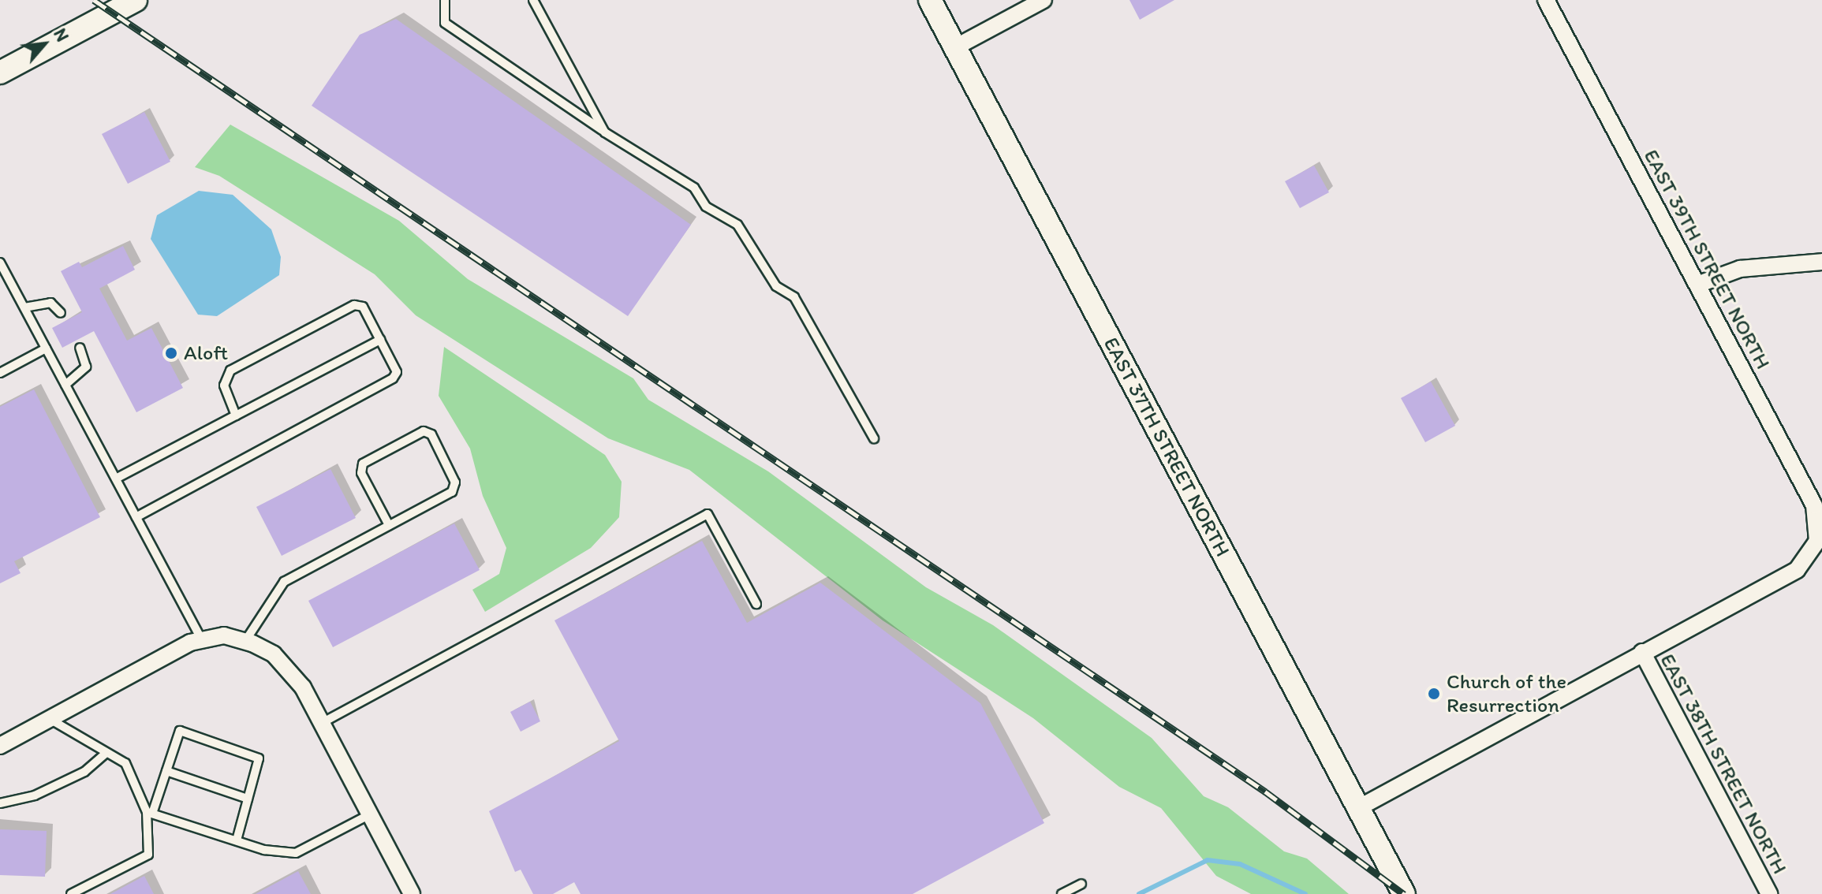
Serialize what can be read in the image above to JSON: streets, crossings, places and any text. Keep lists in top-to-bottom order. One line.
{"streets":{"main road":["EAST 37TH STREET NORTH"],"street":["EAST 39TH STREET NORTH","EAST 38TH STREET NORTH"]},"crossings":[["EAST 39TH STREET NORTH","EAST 38TH STREET NORTH"]],"places":["Aloft","Church of the Resurrection"],"north":"top right"}
